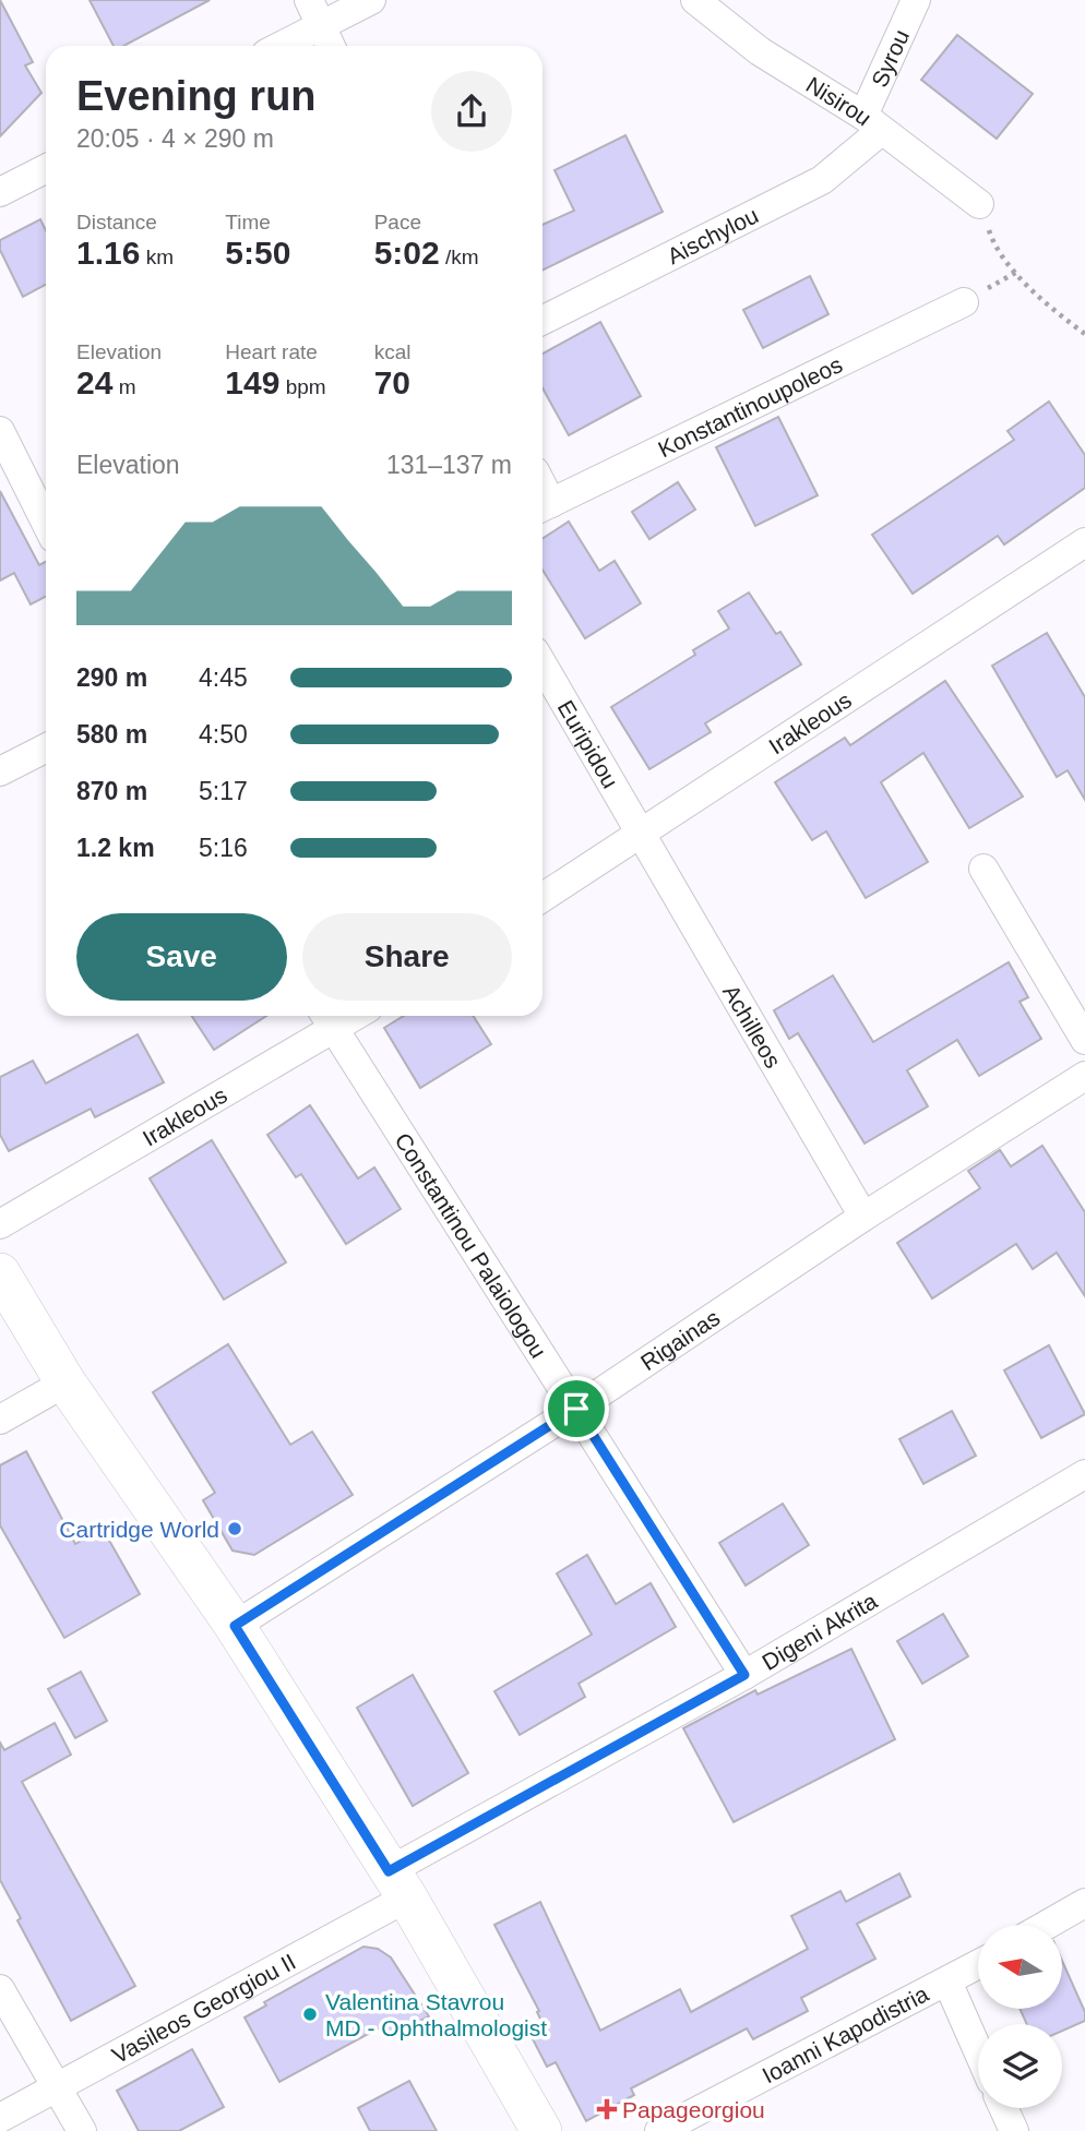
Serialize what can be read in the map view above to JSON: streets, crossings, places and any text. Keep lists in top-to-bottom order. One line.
{"streets":{"street":["Syrou","Nisirou","Aischylou","Konstantinoupoleos","Irakleous","Euripidou","Achilleos","Constantinou Palaiologou","Rigainas","Digeni Akrita","Vasileos Georgiou II","Ioanni Kapodistria"]},"crossings":[["Syrou","Nisirou"],["Syrou","Aischylou"],["Nisirou","Aischylou"],["Irakleous","Euripidou"],["Irakleous","Achilleos"],["Irakleous","Constantinou Palaiologou"],["Euripidou","Achilleos"],["Achilleos","Rigainas"],["Constantinou Palaiologou","Rigainas"],["Constantinou Palaiologou","Digeni Akrita"],["Digeni Akrita","Vasileos Georgiou II"]],"places":{"other":["Cartridge World","Valentina Stavrou MD - Ophthalmologist"],"health":["Papageorgiou"]},"north":"left","page":{"heading":["Evening run","20:05 · 4 × 290 m"],"stats":[["Distance","1.16 km"],["Time","5:50"],["Pace","5:02 /km"],["Elevation","24 m"],["Heart rate","149 bpm"],["kcal","70"]],"chart":["Elevation","131–137 m"],"list":[{"name":"290 m","note":"4:45"},{"name":"580 m","note":"4:50"},{"name":"870 m","note":"5:17"},{"name":"1.2 km","note":"5:16"}],"buttons":["Save","Share"]}}
